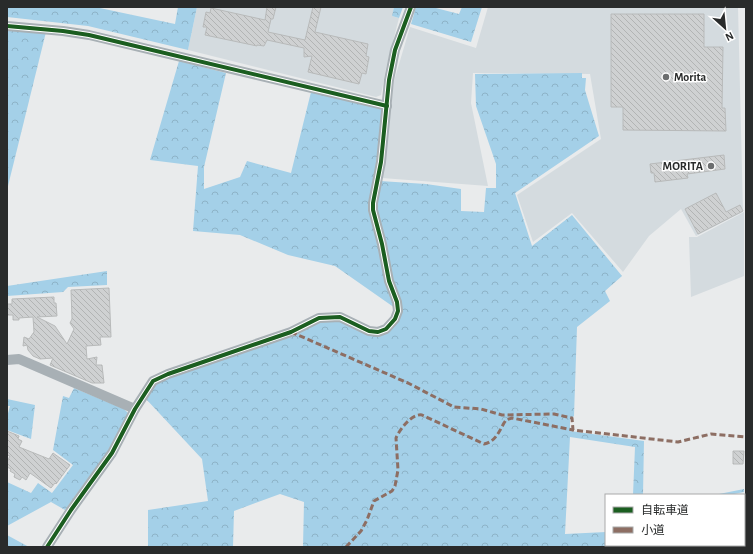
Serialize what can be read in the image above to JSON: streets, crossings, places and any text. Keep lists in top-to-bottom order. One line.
{"places":["Morita","MORITA"],"legend":["自転車道","小道"],"north":"bottom right"}
